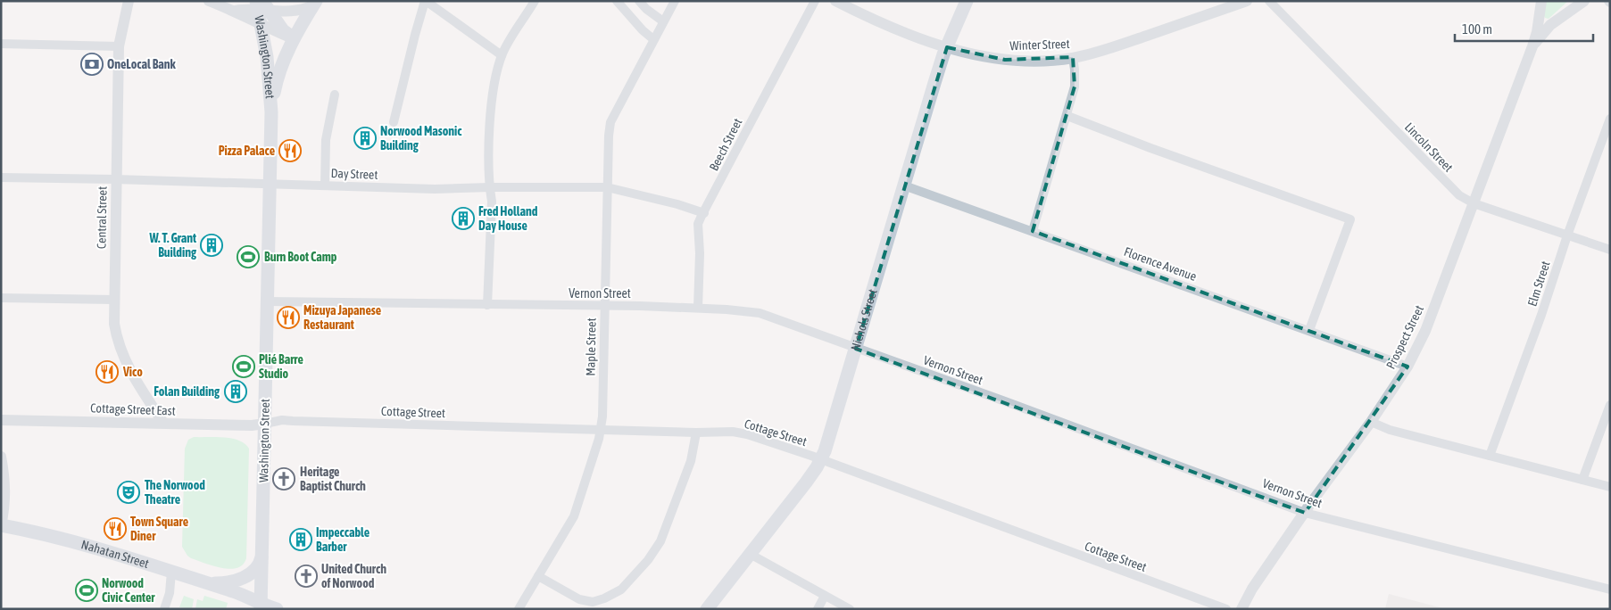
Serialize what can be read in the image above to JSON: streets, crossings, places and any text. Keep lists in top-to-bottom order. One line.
{"streets":{"main road":["Washington Street","Nichols Street","Nahatan Street"],"street":["Winter Street","Beech Street","Lincoln Street","Day Street","Central Street","Florence Avenue","Elm Street","Vernon Street","Prospect Street","Maple Street","Cottage Street East","Cottage Street"]},"crossings":[["Winter Street","Nichols Street"],["Washington Street","Day Street"],["Washington Street","Vernon Street"],["Washington Street","Cottage Street East"],["Washington Street","Cottage Street"],["Washington Street","Nahatan Street"],["Beech Street","Day Street"],["Beech Street","Vernon Street"],["Lincoln Street","Elm Street"],["Lincoln Street","Prospect Street"],["Day Street","Central Street"],["Day Street","Maple Street"],["Central Street","Cottage Street East"],["Florence Avenue","Nichols Street"],["Florence Avenue","Prospect Street"],["Vernon Street","Nichols Street"],["Vernon Street","Prospect Street"],["Vernon Street","Maple Street"],["Nichols Street","Cottage Street"],["Maple Street","Cottage Street"],["Cottage Street East","Cottage Street"]],"places":{"bank":["OneLocal Bank"],"building":["Norwood Masonic Building","Fred Holland Day House","W. T. Grant Building","Folan Building","Impeccable Barber"],"restaurant":["Pizza Palace","Mizuya Japanese Restaurant","Vico","Town Square Diner"],"sports":["Burn Boot Camp","Plié Barre Studio","Norwood Civic Center"],"church":["Heritage Baptist Church","United Church of Norwood"],"theatre":["The Norwood Theatre"]},"scale_bar":"100 m"}
